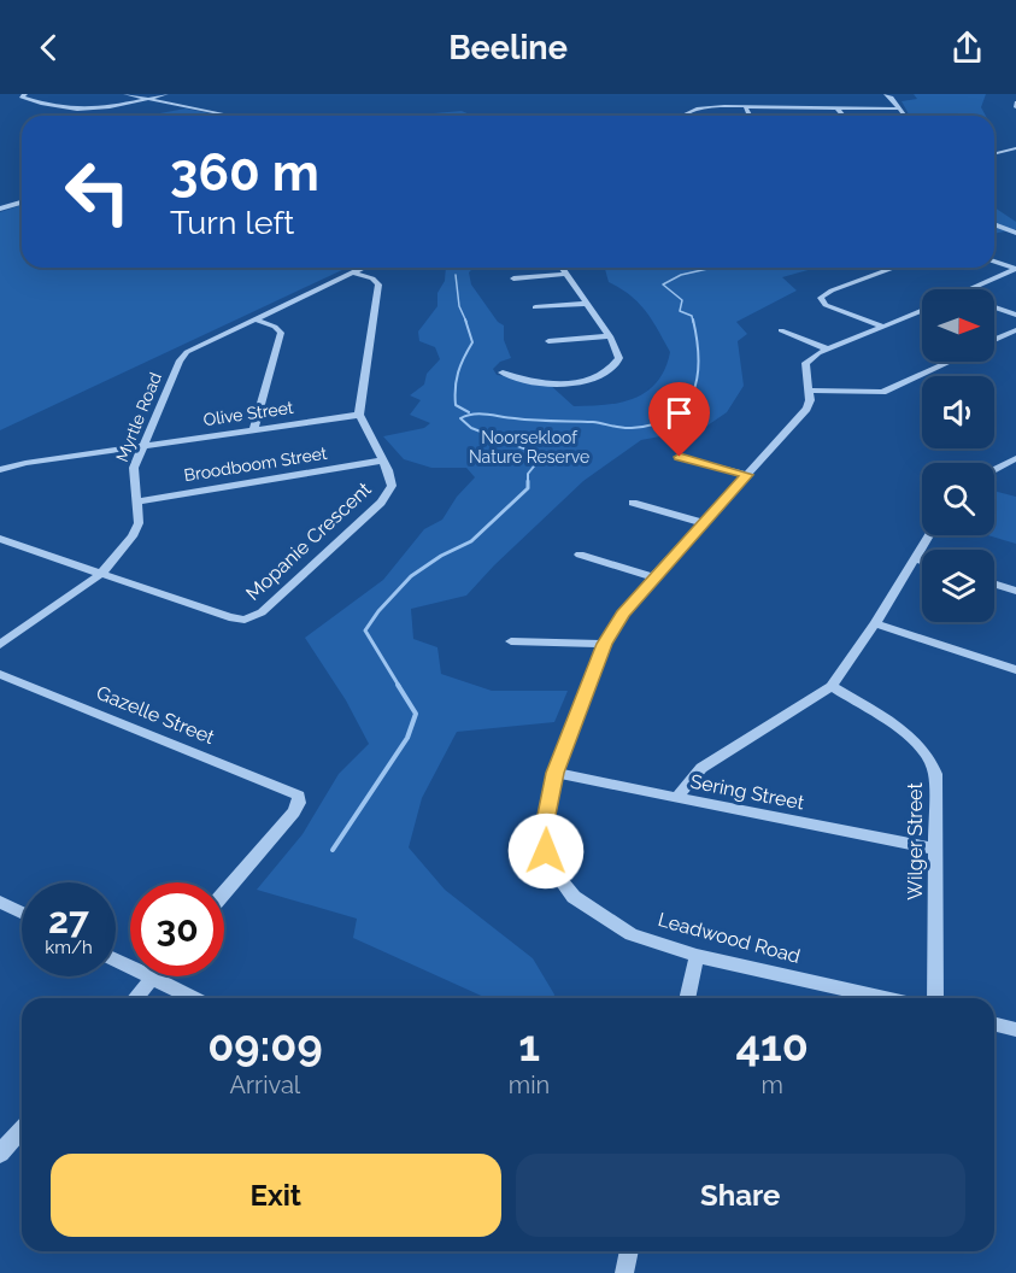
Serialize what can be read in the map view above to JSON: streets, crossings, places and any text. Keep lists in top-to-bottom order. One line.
{"streets":{"street":["Olive Street","Myrtle Road","Broodboom Street","Mopanie Crescent","Gazelle Street","Sering Street","Wilger Street","Leadwood Road"]},"crossings":[["Olive Street","Myrtle Road"],["Olive Street","Mopanie Crescent"],["Myrtle Road","Broodboom Street"],["Myrtle Road","Mopanie Crescent"],["Broodboom Street","Mopanie Crescent"],["Sering Street","Wilger Street"],["Sering Street","Leadwood Road"]],"parks":["Noorsekloof Nature Reserve"],"north":"right","page":{"header":"Beeline","turn":["360 m","Turn left"],"speed":"27 km/h","limit":"30","eta":["09:09","Arrival","1","min","410","m"],"buttons":["Exit","Share"]}}
